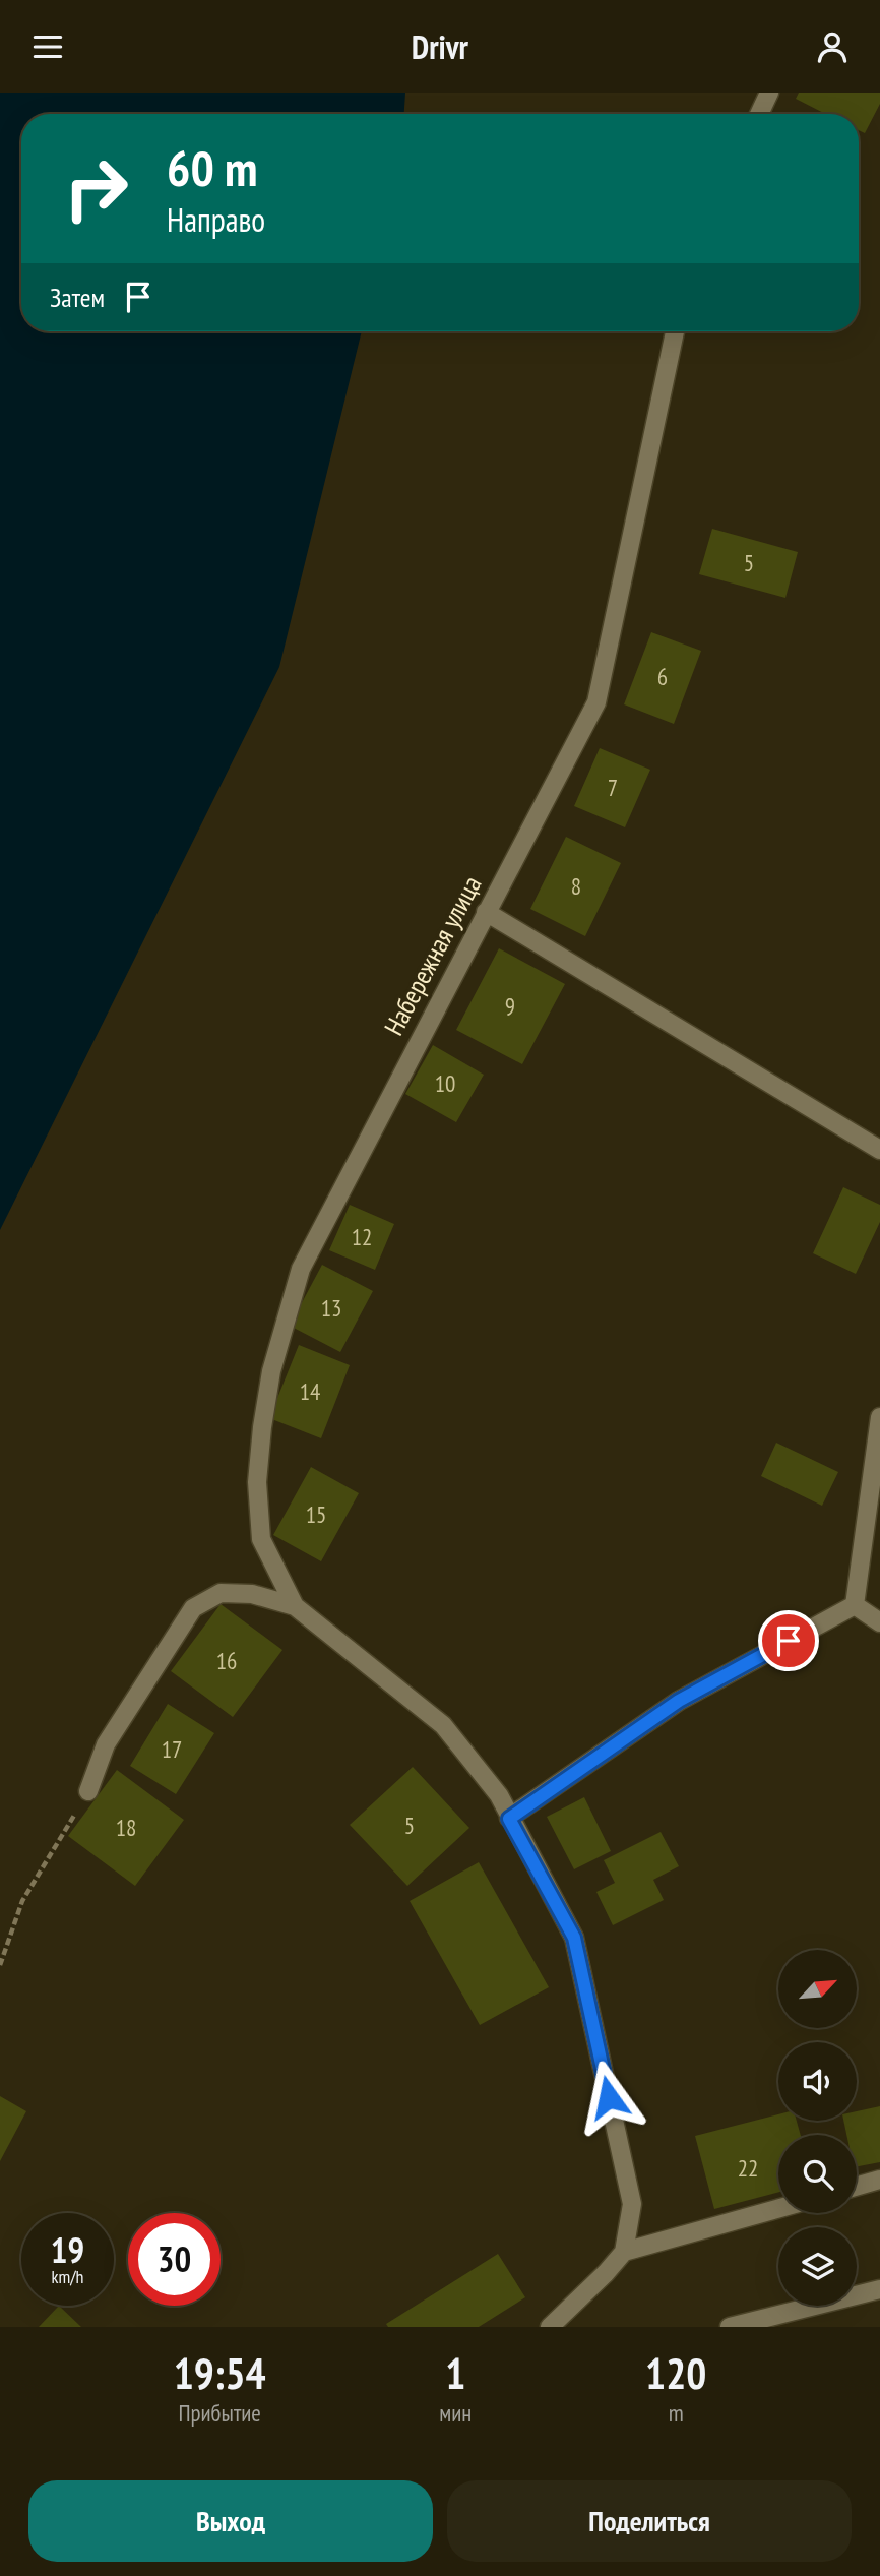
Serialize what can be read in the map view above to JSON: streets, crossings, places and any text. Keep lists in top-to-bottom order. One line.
{"streets":{"street":["Набережная улица"]},"house_numbers":["5","6","7","8","9","10","12","13","14","15","16","17","5","18","22"],"north":"top right","page":{"header":"Drivr","turn":["60 m","Направо"],"then":"Затем","speed":"19 km/h","limit":"30","eta":["19:54","Прибытие","1","мин","120","m"],"buttons":["Выход","Поделиться"]}}
